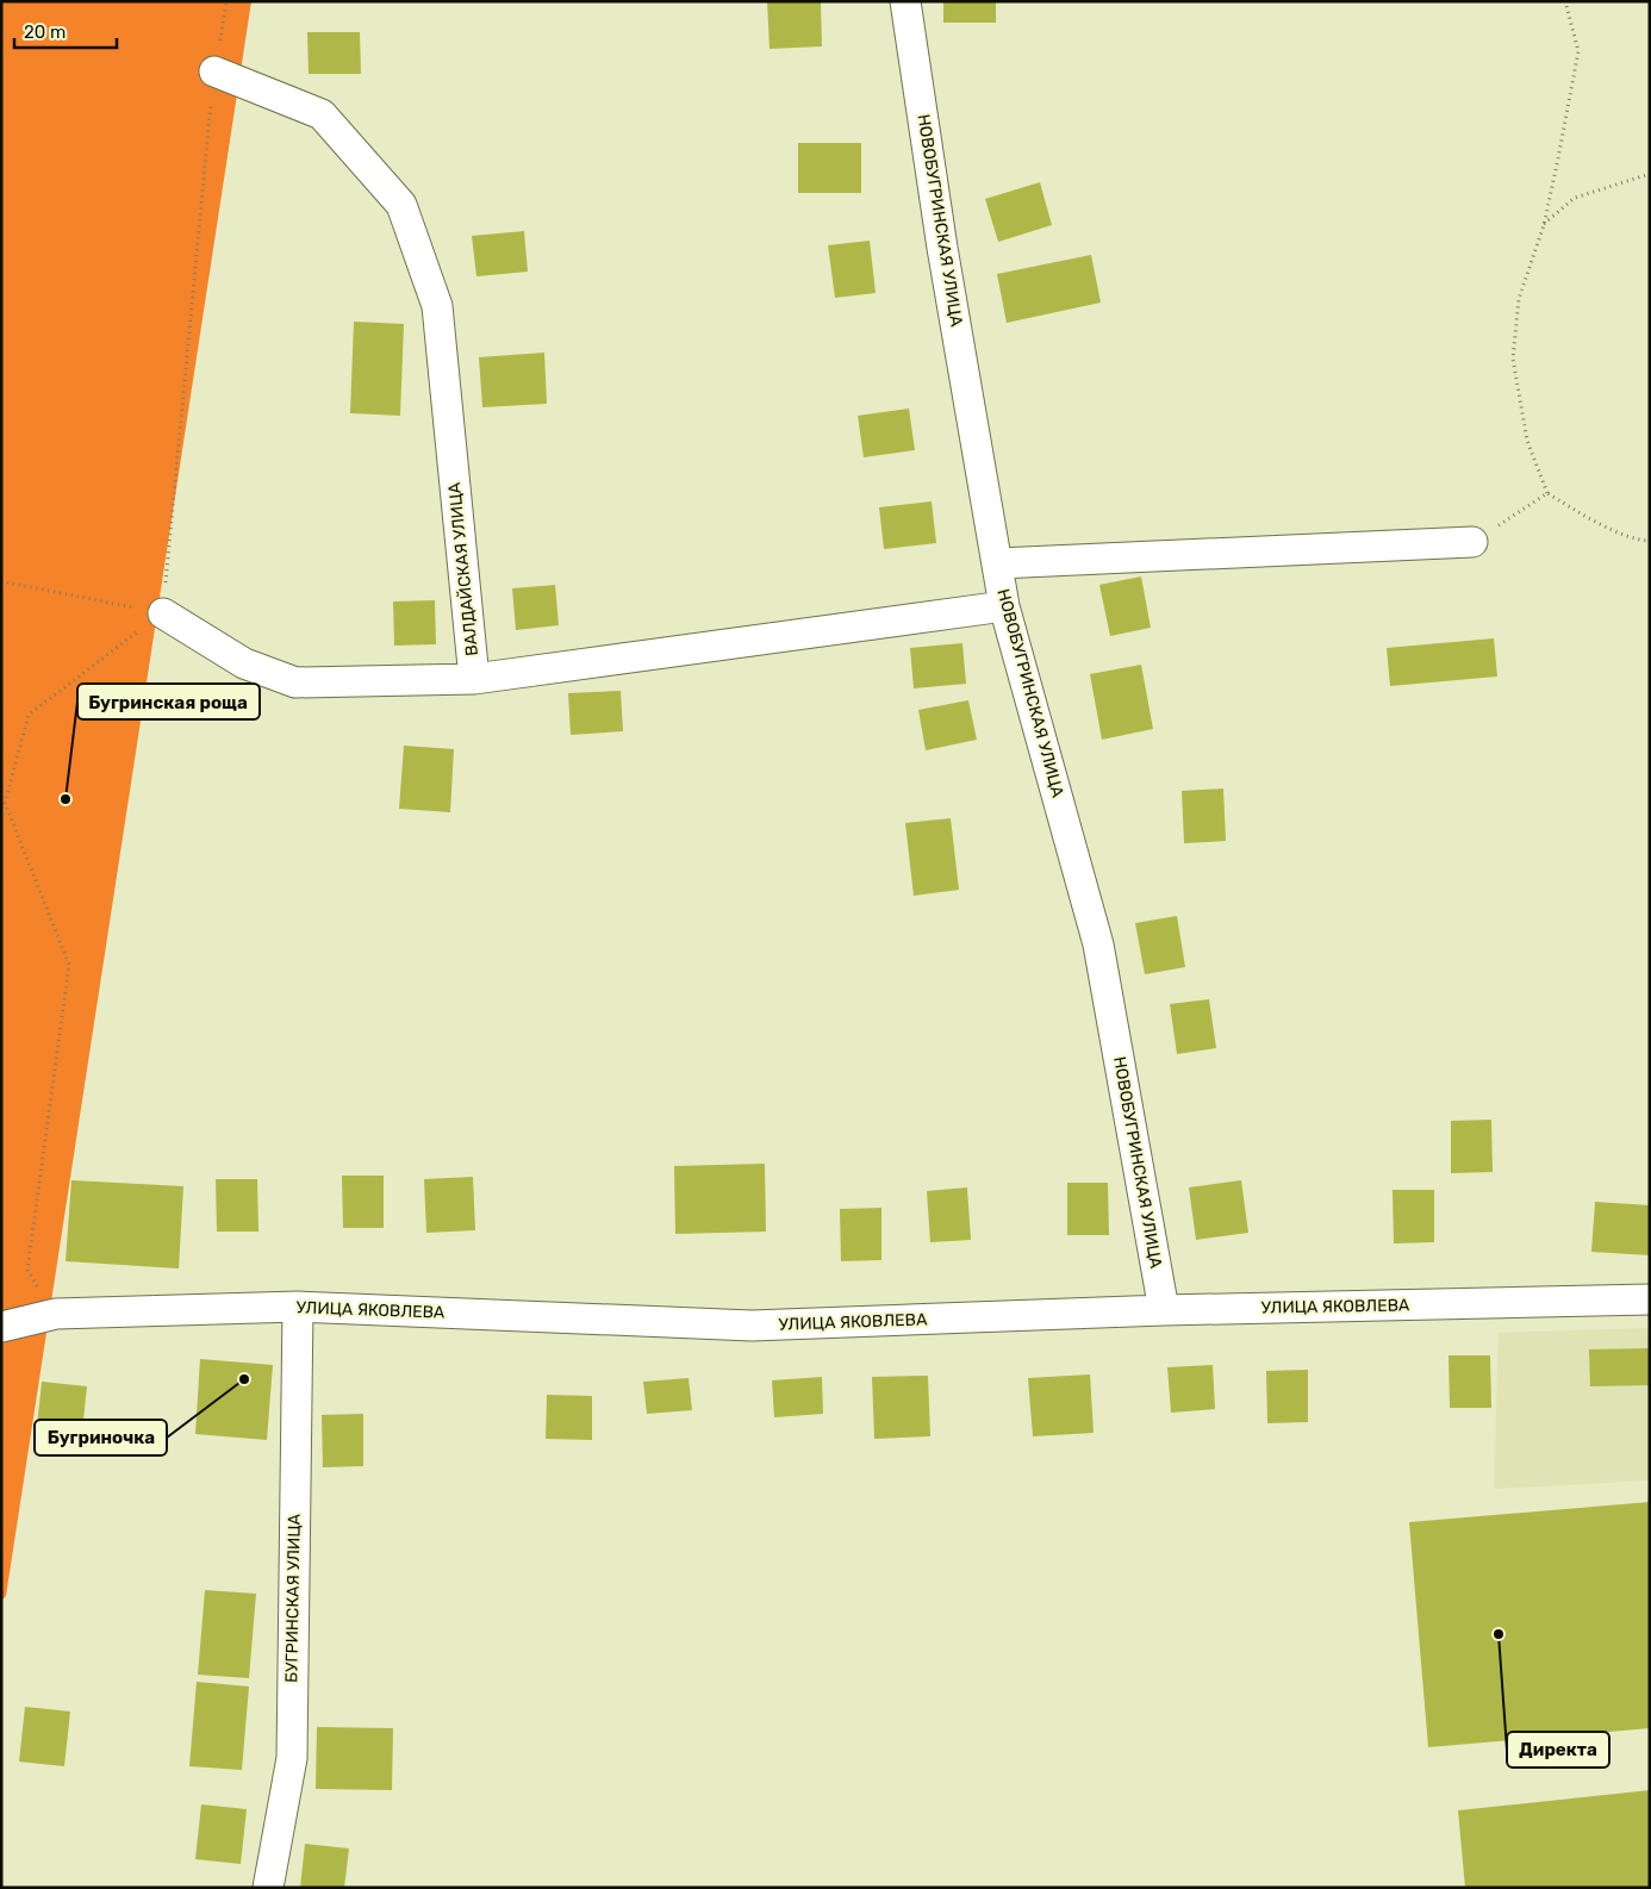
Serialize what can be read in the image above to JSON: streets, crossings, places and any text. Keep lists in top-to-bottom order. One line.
{"streets":{"street":["НОВОБУГРИНСКАЯ УЛИЦА","ВАЛДАЙСКАЯ УЛИЦА","УЛИЦА ЯКОВЛЕВА","БУГРИНСКАЯ УЛИЦА"]},"crossings":[["НОВОБУГРИНСКАЯ УЛИЦА","ВАЛДАЙСКАЯ УЛИЦА"],["НОВОБУГРИНСКАЯ УЛИЦА","УЛИЦА ЯКОВЛЕВА"],["УЛИЦА ЯКОВЛЕВА","БУГРИНСКАЯ УЛИЦА"]],"places":["Бугринская роща","Бугриночка","Директа"],"scale_bar":"20 m"}
